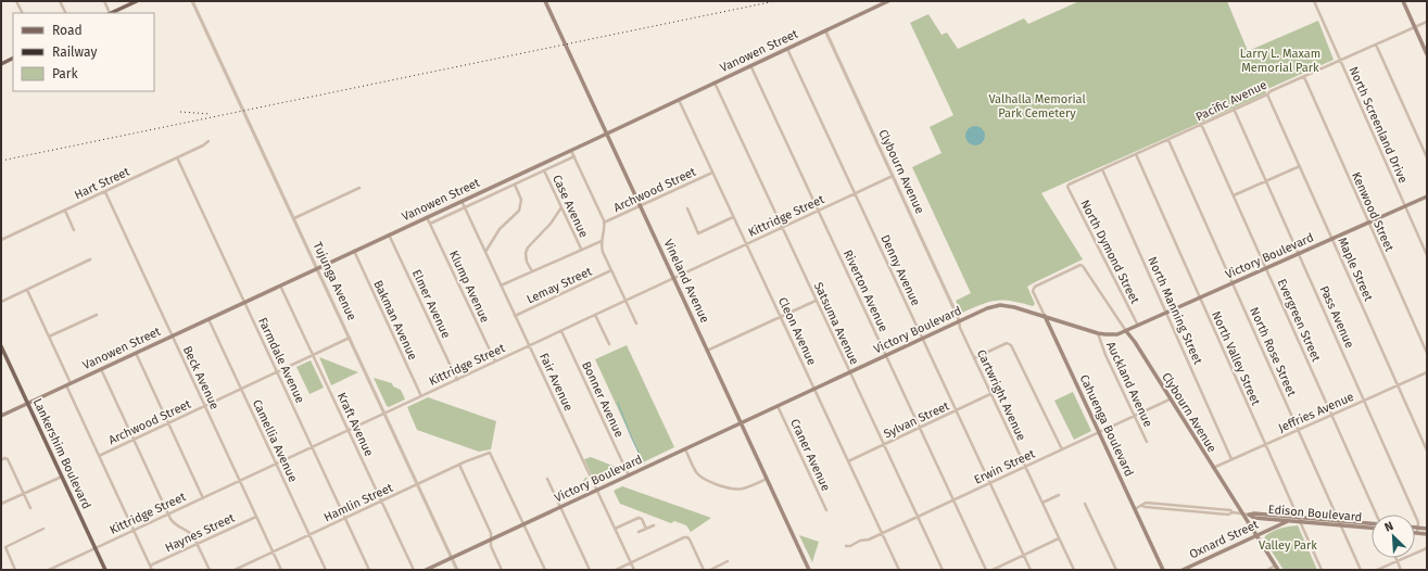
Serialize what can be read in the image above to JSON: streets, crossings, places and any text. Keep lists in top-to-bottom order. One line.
{"streets":{"main road":["Vanowen Street","Clybourn Avenue","Victory Boulevard","Vineland Avenue","Cahuenga Boulevard","Lankershim Boulevard","Edison Boulevard","Oxnard Street"],"street":["Pacific Avenue","North Screenland Drive","Hart Street","Archwood Street","Case Avenue","Kenwood Street","Kittridge Street","North Dymond Street","Maple Street","Denny Avenue","Tujunga Avenue","Lemay Street","Klump Avenue","Riverton Avenue","Elmer Avenue","North Manning Street","Pass Avenue","Bakman Avenue","Evergreen Street","Satsuma Avenue","Cleon Avenue","North Rose Street","North Valley Street","Farmdale Avenue","Beck Avenue","Fair Avenue","Auckland Avenue","Cartwright Avenue","Bonner Avenue","Jeffries Avenue","Sylvan Street","Kraft Avenue","Camellia Avenue","Craner Avenue","Erwin Street","Hamlin Street","Haynes Street"]},"crossings":[["Vanowen Street","Clybourn Avenue"],["Vanowen Street","Case Avenue"],["Vanowen Street","Denny Avenue"],["Vanowen Street","Tujunga Avenue"],["Vanowen Street","Vineland Avenue"],["Vanowen Street","Klump Avenue"],["Vanowen Street","Riverton Avenue"],["Vanowen Street","Elmer Avenue"],["Vanowen Street","Bakman Avenue"],["Vanowen Street","Satsuma Avenue"],["Vanowen Street","Cleon Avenue"],["Vanowen Street","Farmdale Avenue"],["Vanowen Street","Beck Avenue"],["Vanowen Street","Fair Avenue"],["Vanowen Street","Kraft Avenue"],["Vanowen Street","Camellia Avenue"],["Vanowen Street","Lankershim Boulevard"],["Pacific Avenue","North Screenland Drive"],["Pacific Avenue","Kenwood Street"],["Pacific Avenue","North Dymond Street"],["Pacific Avenue","Maple Street"],["Pacific Avenue","North Manning Street"],["Pacific Avenue","Pass Avenue"],["Pacific Avenue","Evergreen Street"],["Pacific Avenue","North Rose Street"],["Pacific Avenue","North Valley Street"],["North Screenland Drive","Victory Boulevard"],["Clybourn Avenue","Kittridge Street"],["Clybourn Avenue","Victory Boulevard"],["Clybourn Avenue","Cartwright Avenue"],["Clybourn Avenue","Jeffries Avenue"],["Clybourn Avenue","Cahuenga Boulevard"],["Clybourn Avenue","Erwin Street"],["Clybourn Avenue","Edison Boulevard"],["Clybourn Avenue","Oxnard Street"],["Hart Street","Farmdale Avenue"],["Hart Street","Beck Avenue"],["Archwood Street","Tujunga Avenue"],["Archwood Street","Vineland Avenue"],["Archwood Street","Cleon Avenue"],["Archwood Street","Farmdale Avenue"],["Archwood Street","Beck Avenue"],["Archwood Street","Kraft Avenue"],["Archwood Street","Camellia Avenue"],["Kenwood Street","Victory Boulevard"],["Kittridge Street","Denny Avenue"],["Kittridge Street","Tujunga Avenue"],["Kittridge Street","Vineland Avenue"],["Kittridge Street","Klump Avenue"],["Kittridge Street","Riverton Avenue"],["Kittridge Street","Elmer Avenue"],["Kittridge Street","Bakman Avenue"],["Kittridge Street","Satsuma Avenue"],["Kittridge Street","Cleon Avenue"],["Kittridge Street","Farmdale Avenue"],["Kittridge Street","Beck Avenue"],["Kittridge Street","Fair Avenue"],["Kittridge Street","Bonner Avenue"],["Kittridge Street","Kraft Avenue"],["Kittridge Street","Camellia Avenue"],["Kittridge Street","Lankershim Boulevard"],["North Dymond Street","Victory Boulevard"],["Victory Boulevard","Maple Street"],["Victory Boulevard","Denny Avenue"],["Victory Boulevard","Tujunga Avenue"],["Victory Boulevard","Vineland Avenue"],["Victory Boulevard","Riverton Avenue"],["Victory Boulevard","North Manning Street"],["Victory Boulevard","Pass Avenue"],["Victory Boulevard","Evergreen Street"],["Victory Boulevard","Satsuma Avenue"],["Victory Boulevard","Cleon Avenue"],["Victory Boulevard","North Rose Street"],["Victory Boulevard","North Valley Street"],["Victory Boulevard","Fair Avenue"],["Victory Boulevard","Auckland Avenue"],["Victory Boulevard","Cartwright Avenue"],["Victory Boulevard","Bonner Avenue"],["Victory Boulevard","Cahuenga Boulevard"],["Victory Boulevard","Craner Avenue"],["Victory Boulevard","Hamlin Street"],["Maple Street","Jeffries Avenue"],["Denny Avenue","Sylvan Street"],["Denny Avenue","Erwin Street"],["Tujunga Avenue","Hamlin Street"],["Lemay Street","Fair Avenue"],["Riverton Avenue","Sylvan Street"],["Riverton Avenue","Erwin Street"],["North Manning Street","Jeffries Avenue"],["Pass Avenue","Jeffries Avenue"],["Evergreen Street","Jeffries Avenue"],["Satsuma Avenue","Sylvan Street"],["Satsuma Avenue","Erwin Street"],["Cleon Avenue","Sylvan Street"],["Cleon Avenue","Erwin Street"],["North Rose Street","Jeffries Avenue"],["North Rose Street","Edison Boulevard"],["North Valley Street","Jeffries Avenue"],["North Valley Street","Edison Boulevard"],["North Valley Street","Oxnard Street"],["Farmdale Avenue","Hamlin Street"],["Beck Avenue","Hamlin Street"],["Beck Avenue","Haynes Street"],["Auckland Avenue","Erwin Street"],["Cartwright Avenue","Sylvan Street"],["Cartwright Avenue","Erwin Street"],["Kraft Avenue","Hamlin Street"],["Cahuenga Boulevard","Erwin Street"],["Cahuenga Boulevard","Edison Boulevard"],["Camellia Avenue","Hamlin Street"],["Edison Boulevard","Oxnard Street"]],"parks":["Larry L. Maxam Memorial Park","Valhalla Memorial Park Cemetery","Valley Park"],"legend":["Road","Railway","Park"],"north":"top left"}
